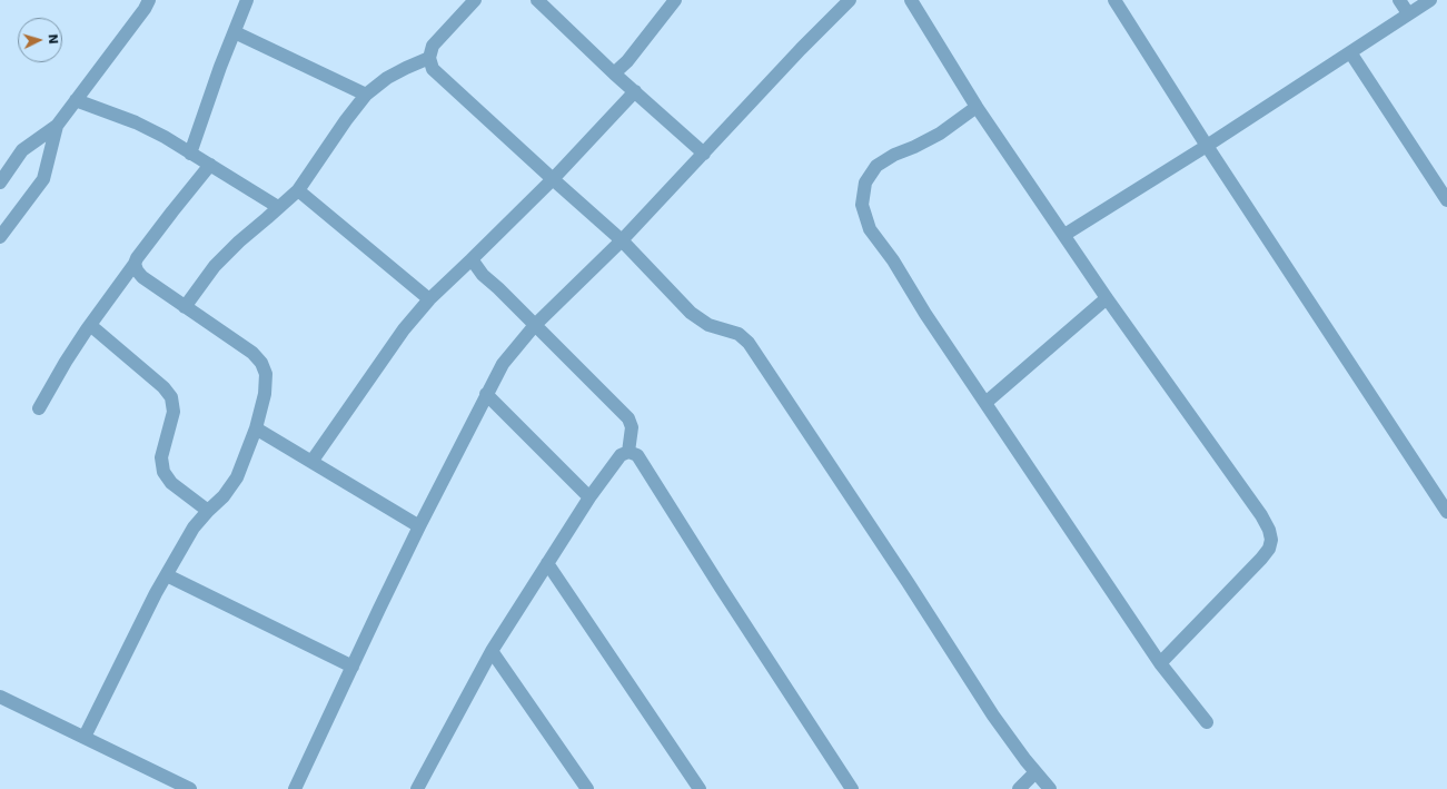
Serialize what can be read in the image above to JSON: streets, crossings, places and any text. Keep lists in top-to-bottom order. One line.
{"north":"right"}
